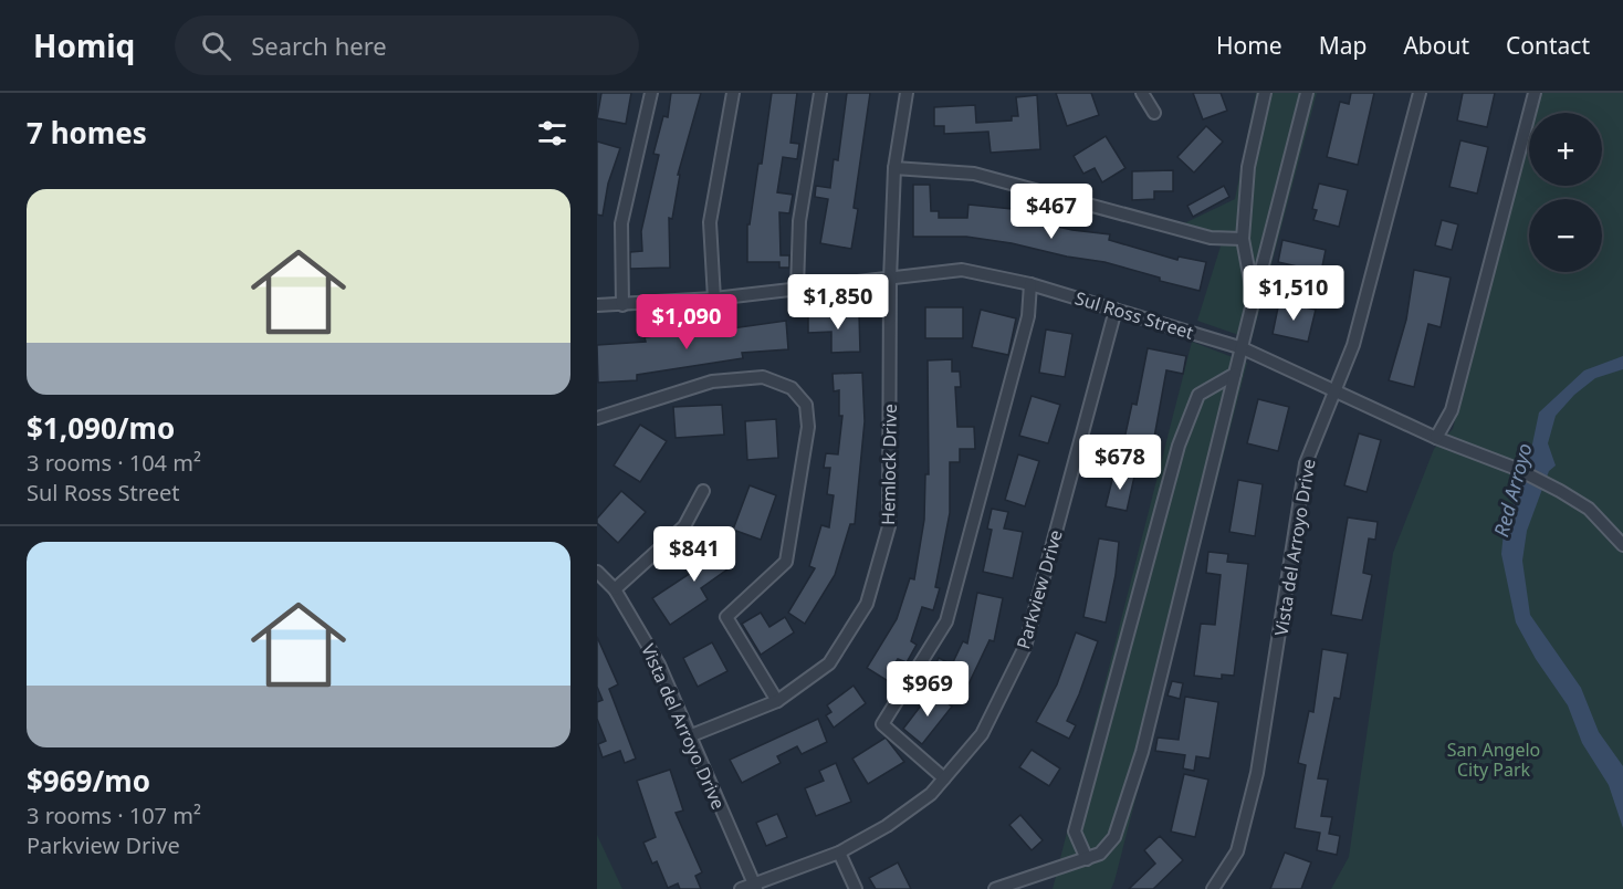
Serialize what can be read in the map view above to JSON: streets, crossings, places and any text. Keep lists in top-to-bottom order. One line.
{"streets":{"street":["Sul Ross Street","Hemlock Drive","Vista del Arroyo Drive","Parkview Drive"]},"crossings":[["Sul Ross Street","Hemlock Drive"],["Sul Ross Street","Vista del Arroyo Drive"],["Sul Ross Street","Parkview Drive"],["Hemlock Drive","Vista del Arroyo Drive"],["Vista del Arroyo Drive","Parkview Drive"]],"water":["Red Arroyo"],"parks":["San Angelo City Park"],"page":{"header":"Homiq","search":"Search here","nav":["Home","Map","About","Contact"],"heading":"7 homes","map_buttons":["+","−"],"list":[{"name":"$1,090/mo","note":"3 rooms · 104 m² · Sul Ross Street"},{"name":"$969/mo","note":"3 rooms · 107 m² · Parkview Drive"}],"price":["$467","$1,510","$1,850","$1,090","$678","$841","$969"]}}
